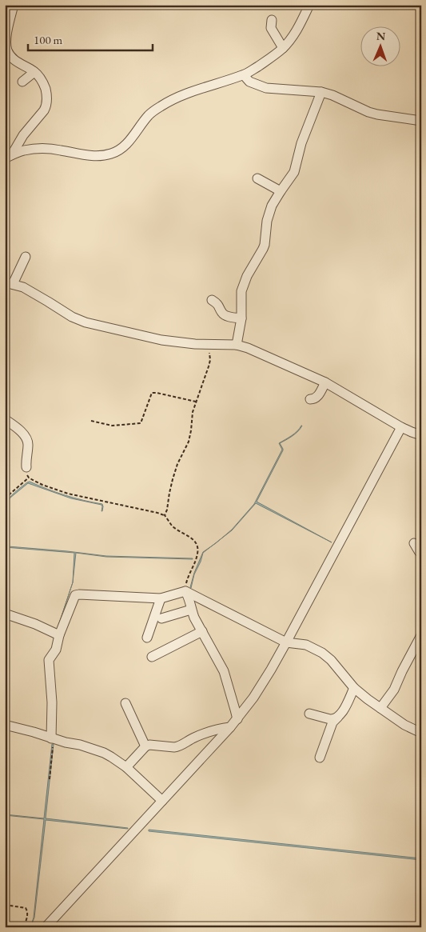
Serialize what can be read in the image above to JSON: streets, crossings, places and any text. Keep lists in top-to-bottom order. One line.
{"scale_bar":"100 m","north":"top"}
